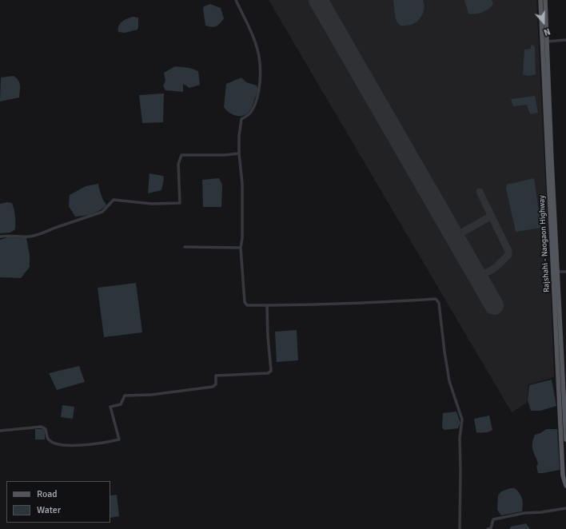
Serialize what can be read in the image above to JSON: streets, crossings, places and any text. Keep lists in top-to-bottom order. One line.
{"streets":{"main road":["Rajshahi - Naogaon Highway"]},"legend":["Road","Water"],"north":"bottom"}
